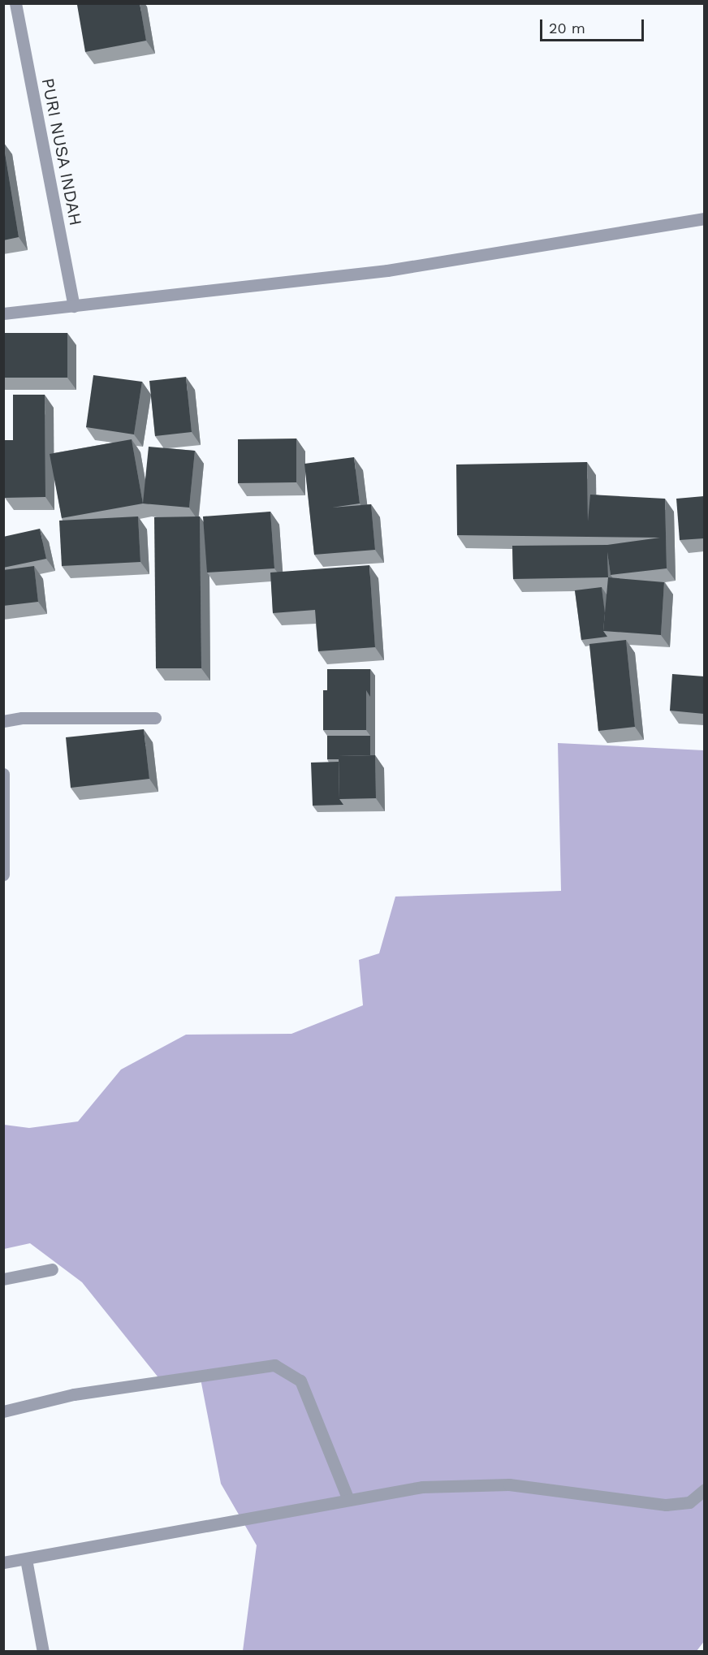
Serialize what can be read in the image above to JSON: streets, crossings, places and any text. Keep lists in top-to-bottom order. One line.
{"streets":{"street":["PURI NUSA INDAH"]},"scale_bar":"20 m"}
